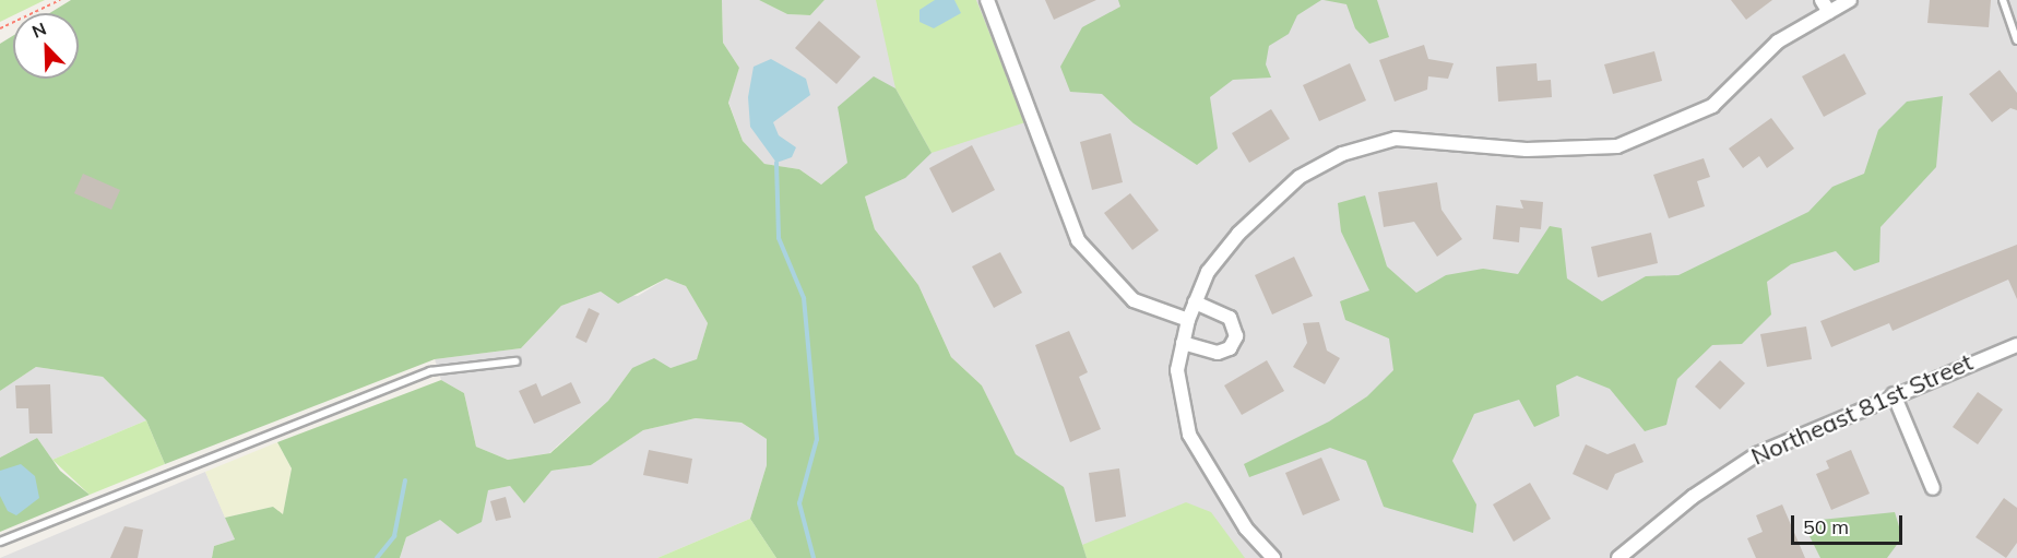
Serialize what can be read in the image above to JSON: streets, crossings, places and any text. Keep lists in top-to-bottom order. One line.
{"streets":{"street":["Northeast 81st Street"]},"scale_bar":"50 m","north":"top left"}
